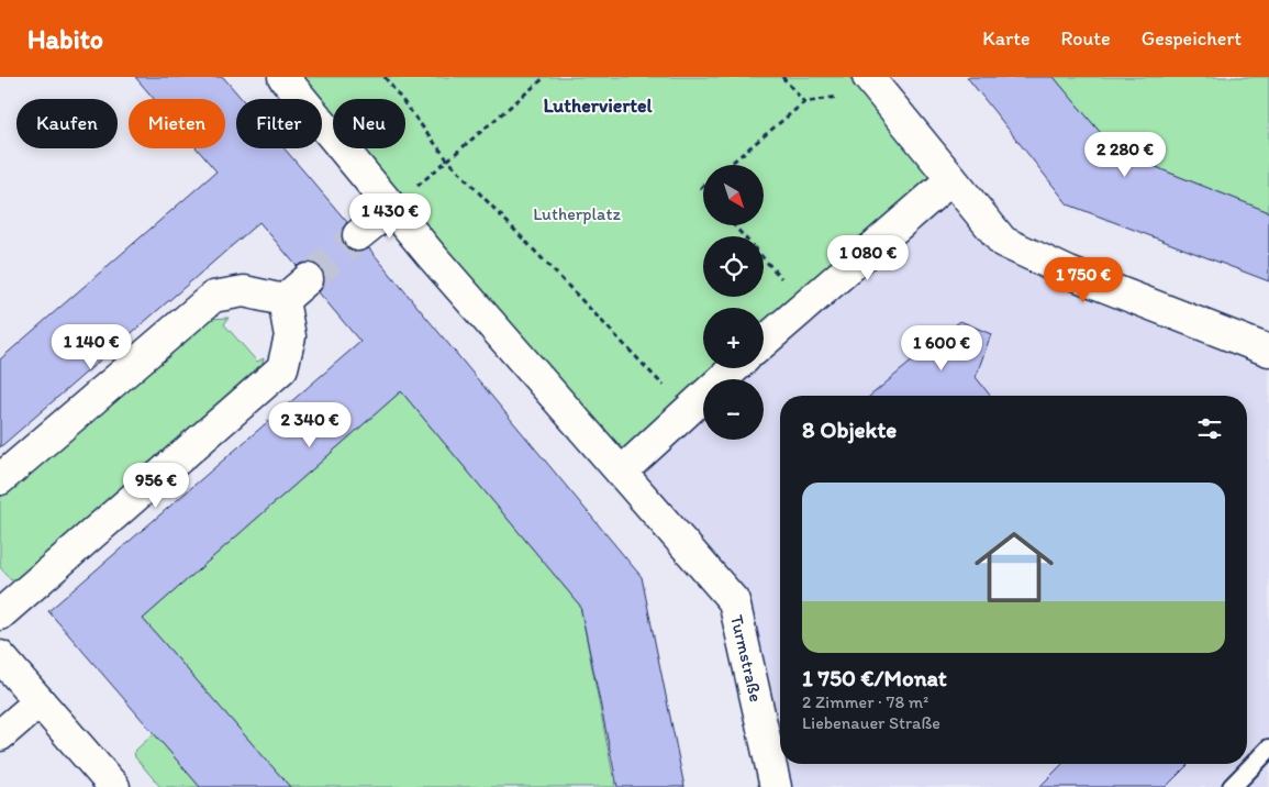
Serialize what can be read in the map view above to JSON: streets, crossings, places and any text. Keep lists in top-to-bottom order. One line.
{"streets":{"street":["Turmstraße"]},"districts":["Lutherviertel"],"parks":["Lutherplatz"],"north":"bottom right","page":{"header":"Habito","nav":["Karte","Route","Gespeichert"],"chip":["Kaufen","Mieten","Filter","Neu"],"price":["2 280 €","1 430 €","1 080 €","1 750 €","1 140 €","1 600 €","2 340 €","956 €"],"map_buttons":["+","−"],"heading":"8 Objekte","list":[{"name":"1 750 €/Monat","note":"2 Zimmer · 78 m² · Liebenauer Straße"}]}}
